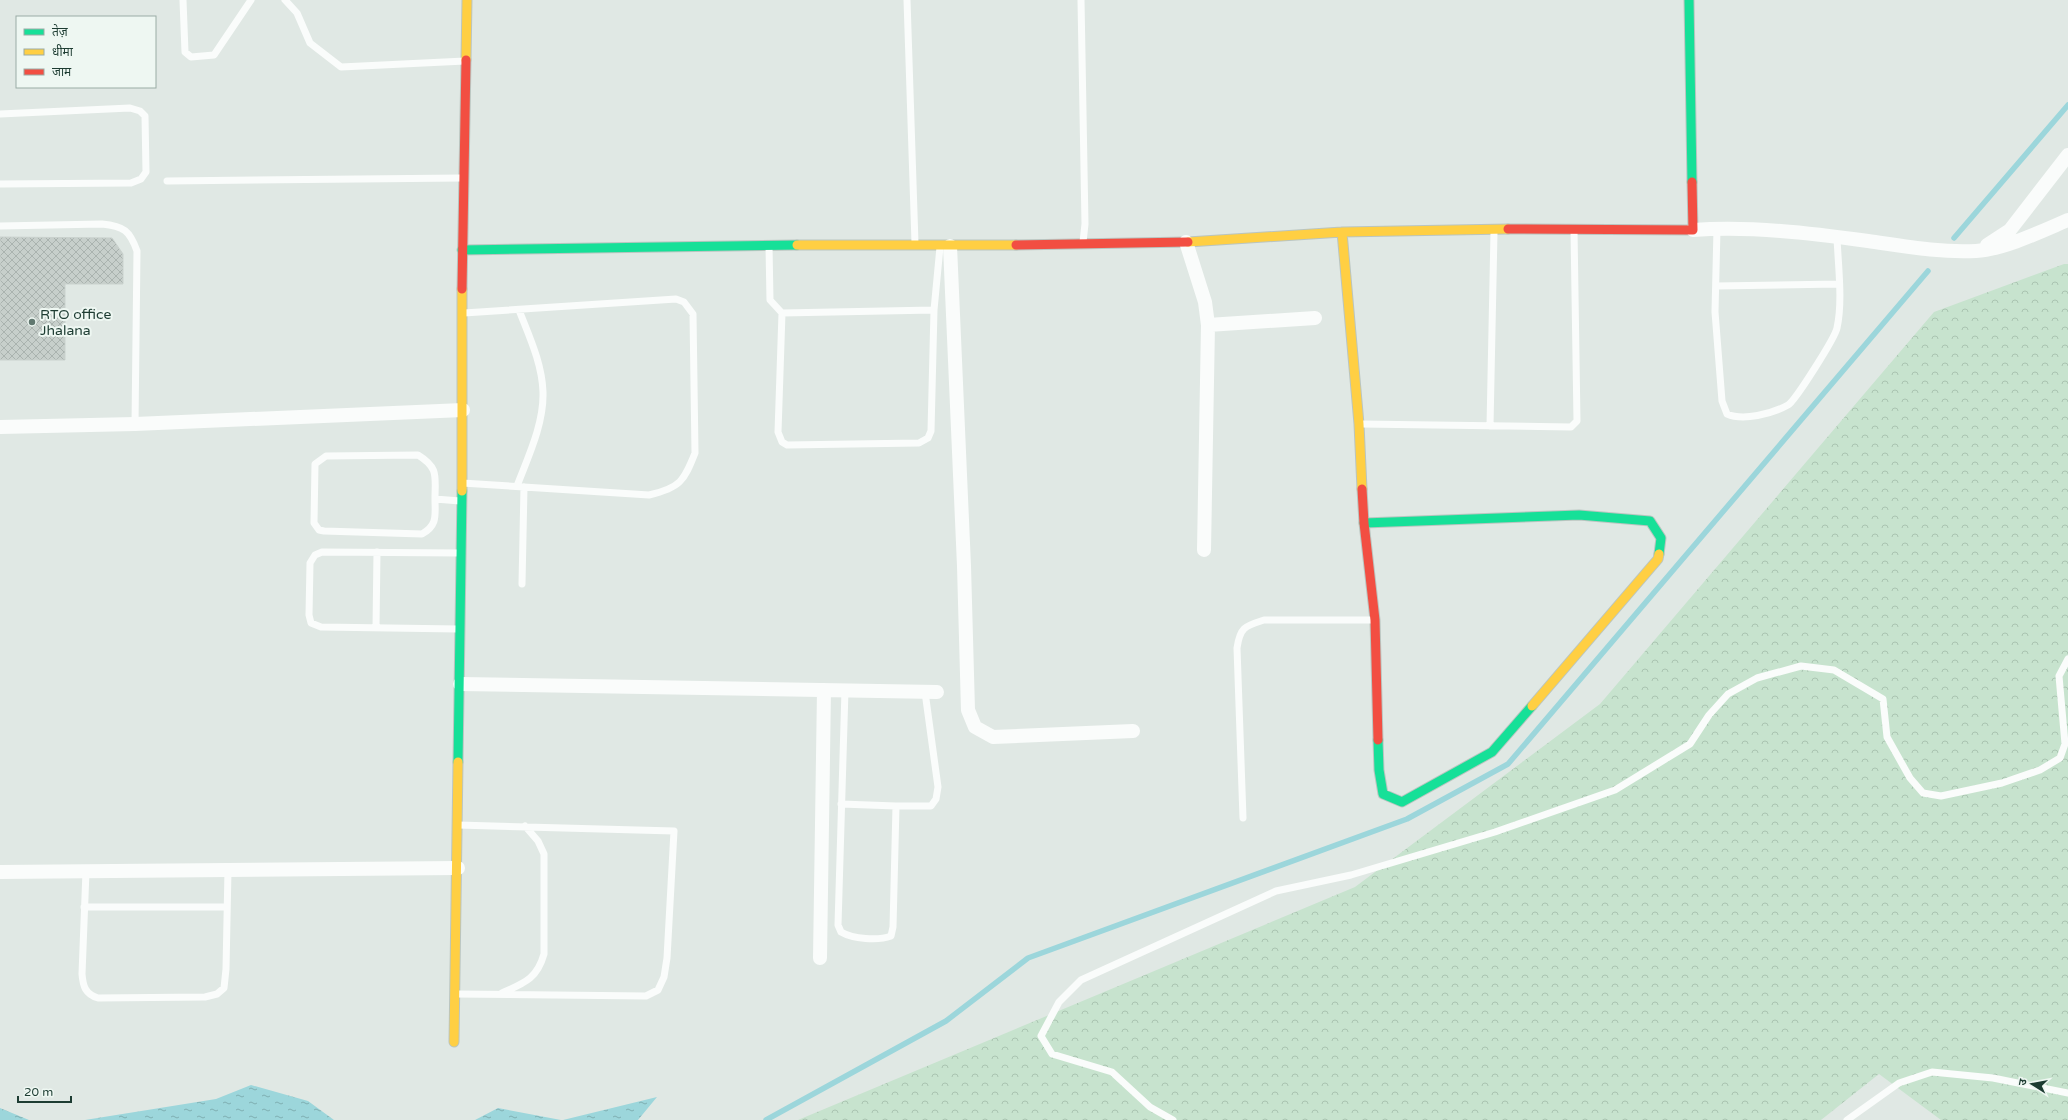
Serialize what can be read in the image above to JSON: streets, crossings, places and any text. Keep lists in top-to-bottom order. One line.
{"places":["RTO office Jhalana"],"legend":["तेज़","धीमा","जाम"],"scale_bar":"20 m","north":"left"}
